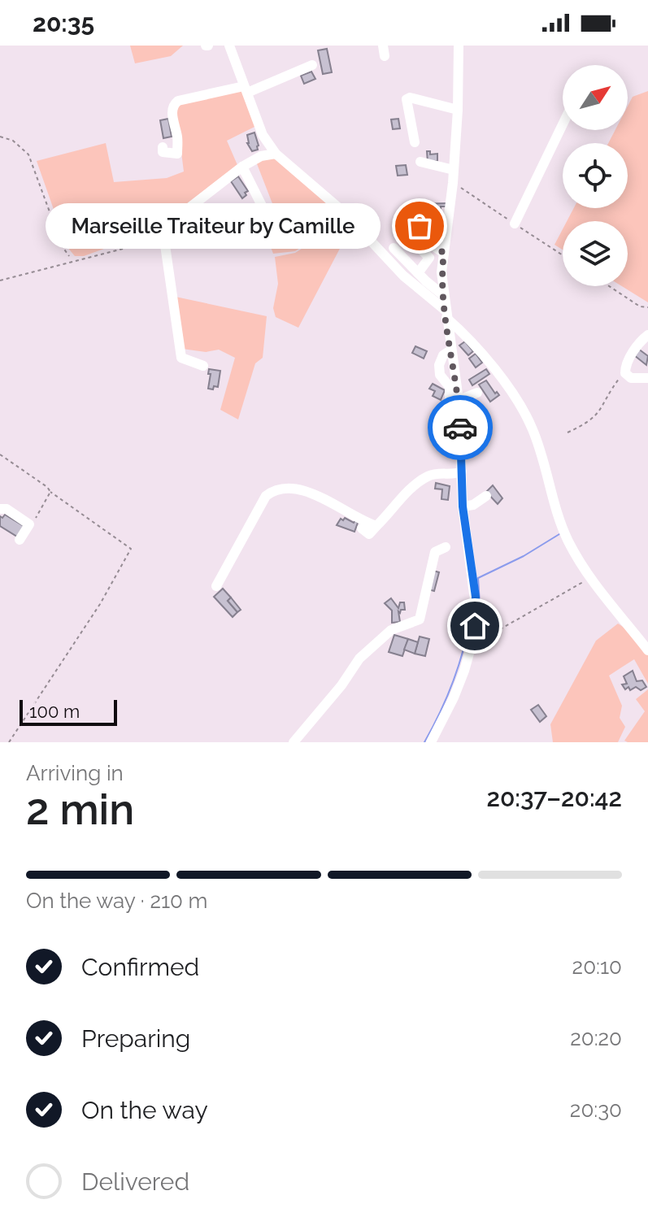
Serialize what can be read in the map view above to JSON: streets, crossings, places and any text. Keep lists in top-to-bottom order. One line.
{"places":["Marseille Traiteur by Camille"],"scale_bar":"100 m","north":"top right","page":{"status":"20:35","bubble":"Marseille Traiteur by Camille","scale":"100 m","heading":["2 min","Arriving in","20:37–20:42"],"bar":"On the way · 210 m","list":[["Confirmed","20:10"],["Preparing","20:20"],["On the way","20:30"],"Delivered"]}}
